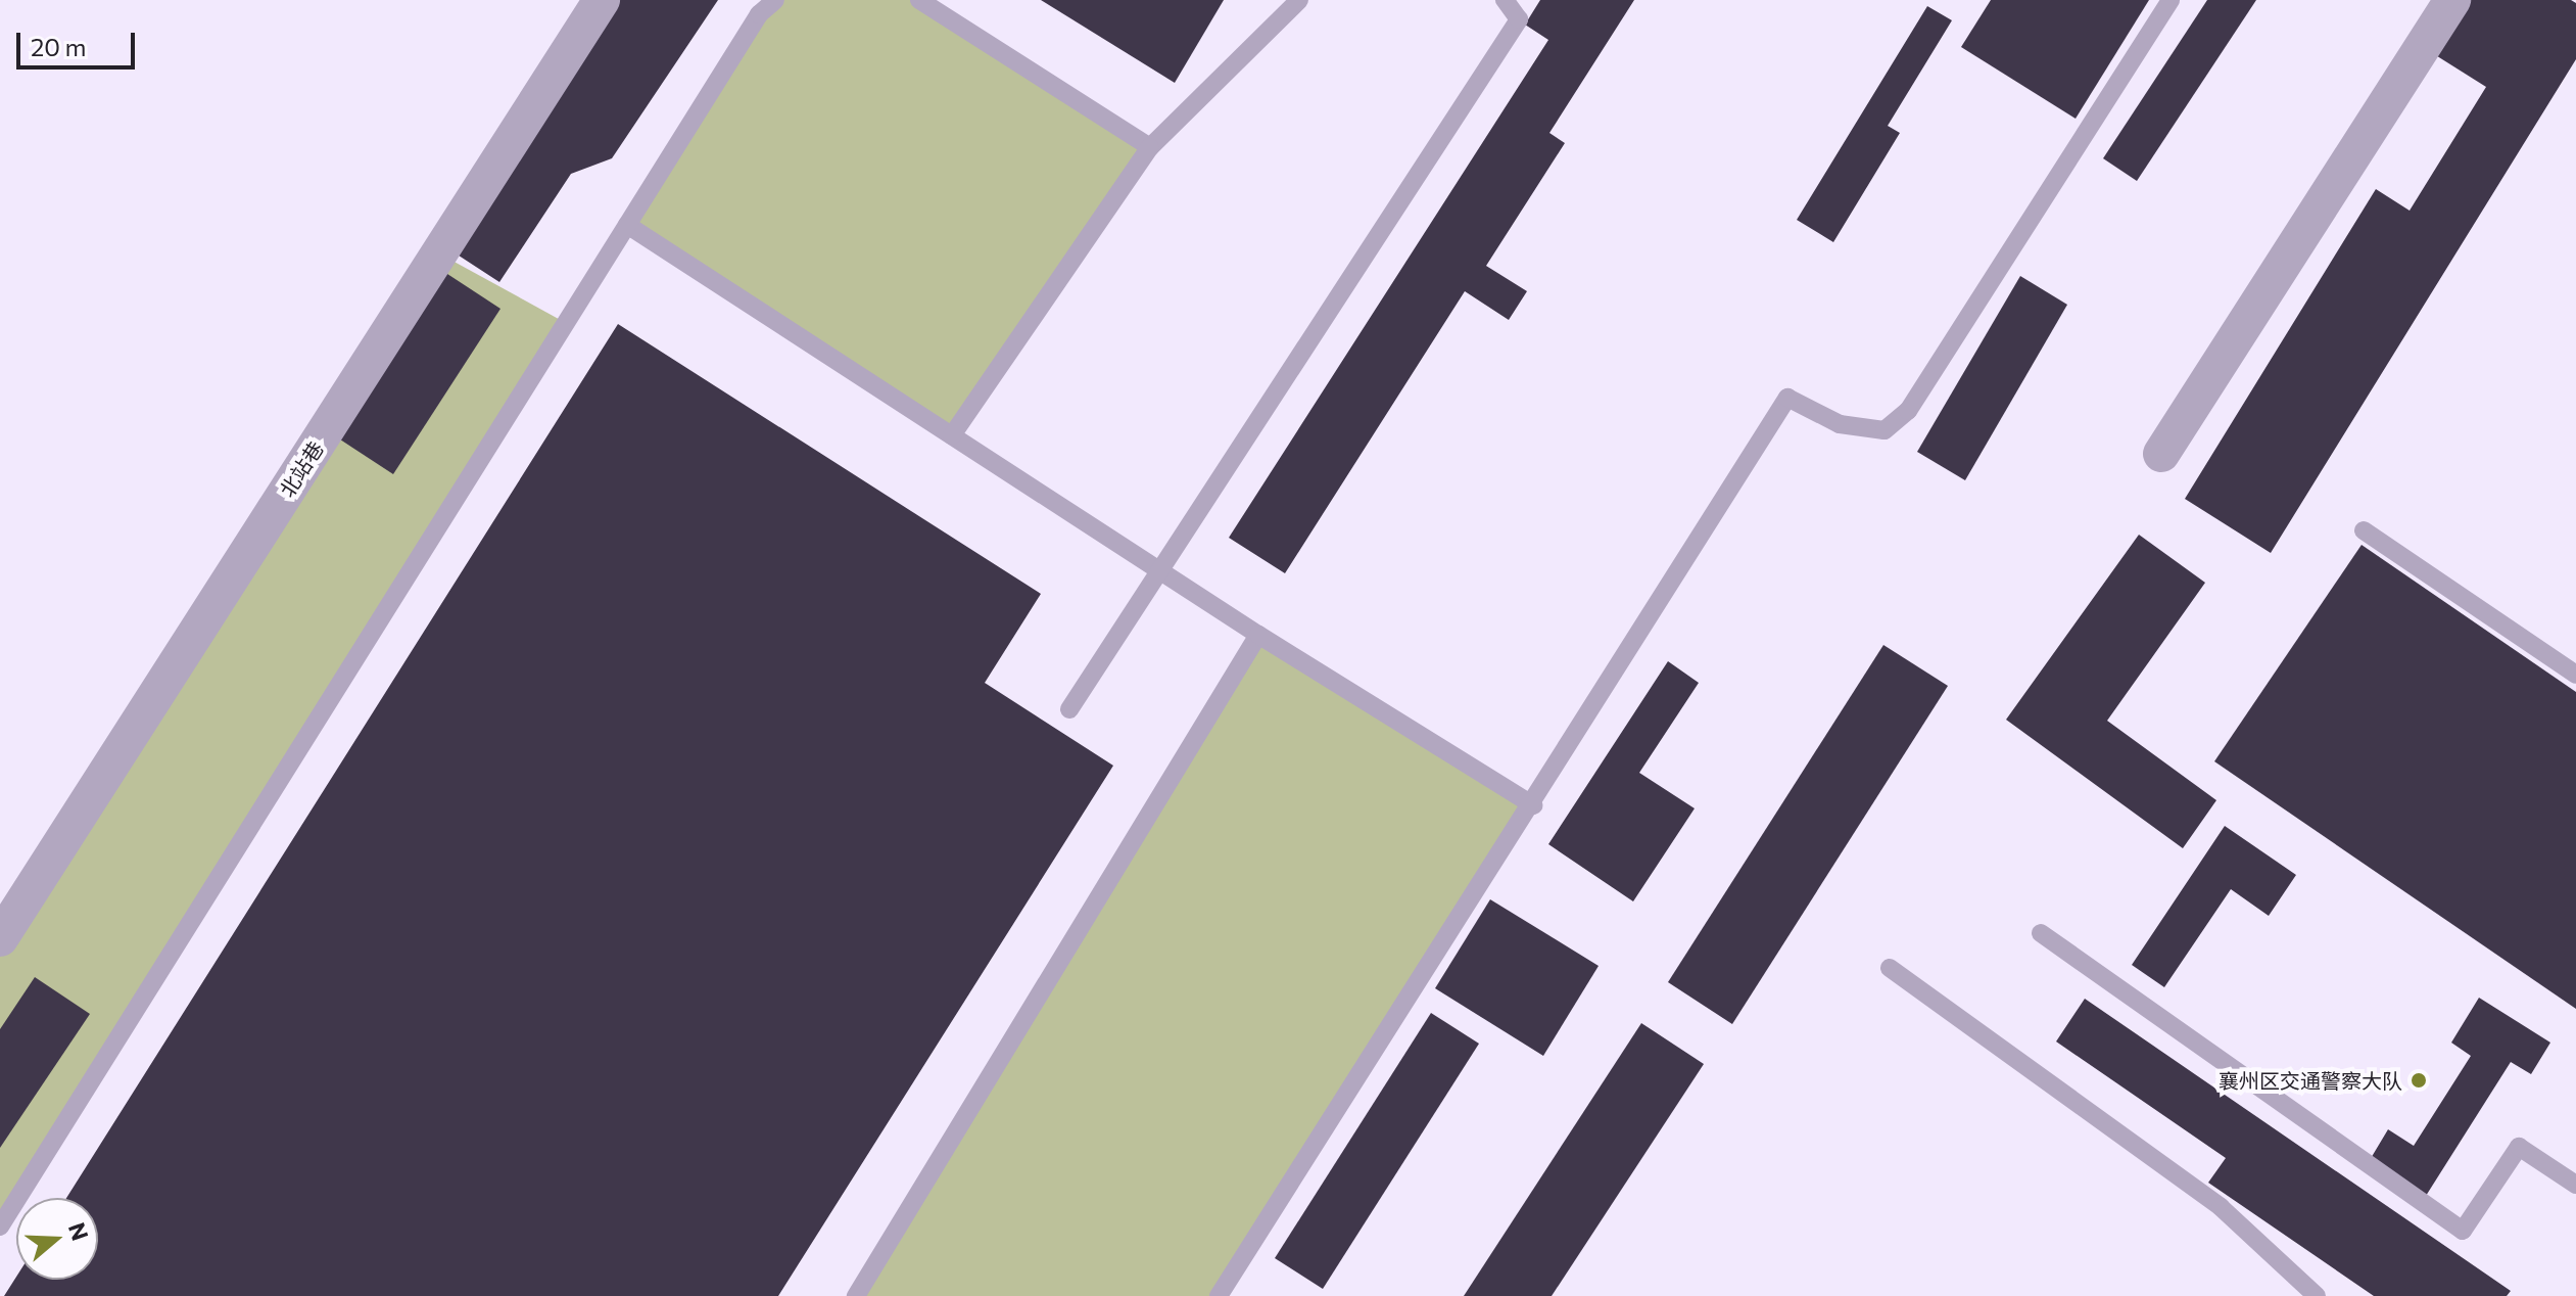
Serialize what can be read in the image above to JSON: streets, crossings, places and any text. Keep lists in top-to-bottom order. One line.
{"streets":{"street":["北站巷"]},"places":["襄州区交通警察大队"],"scale_bar":"20 m","north":"right"}
